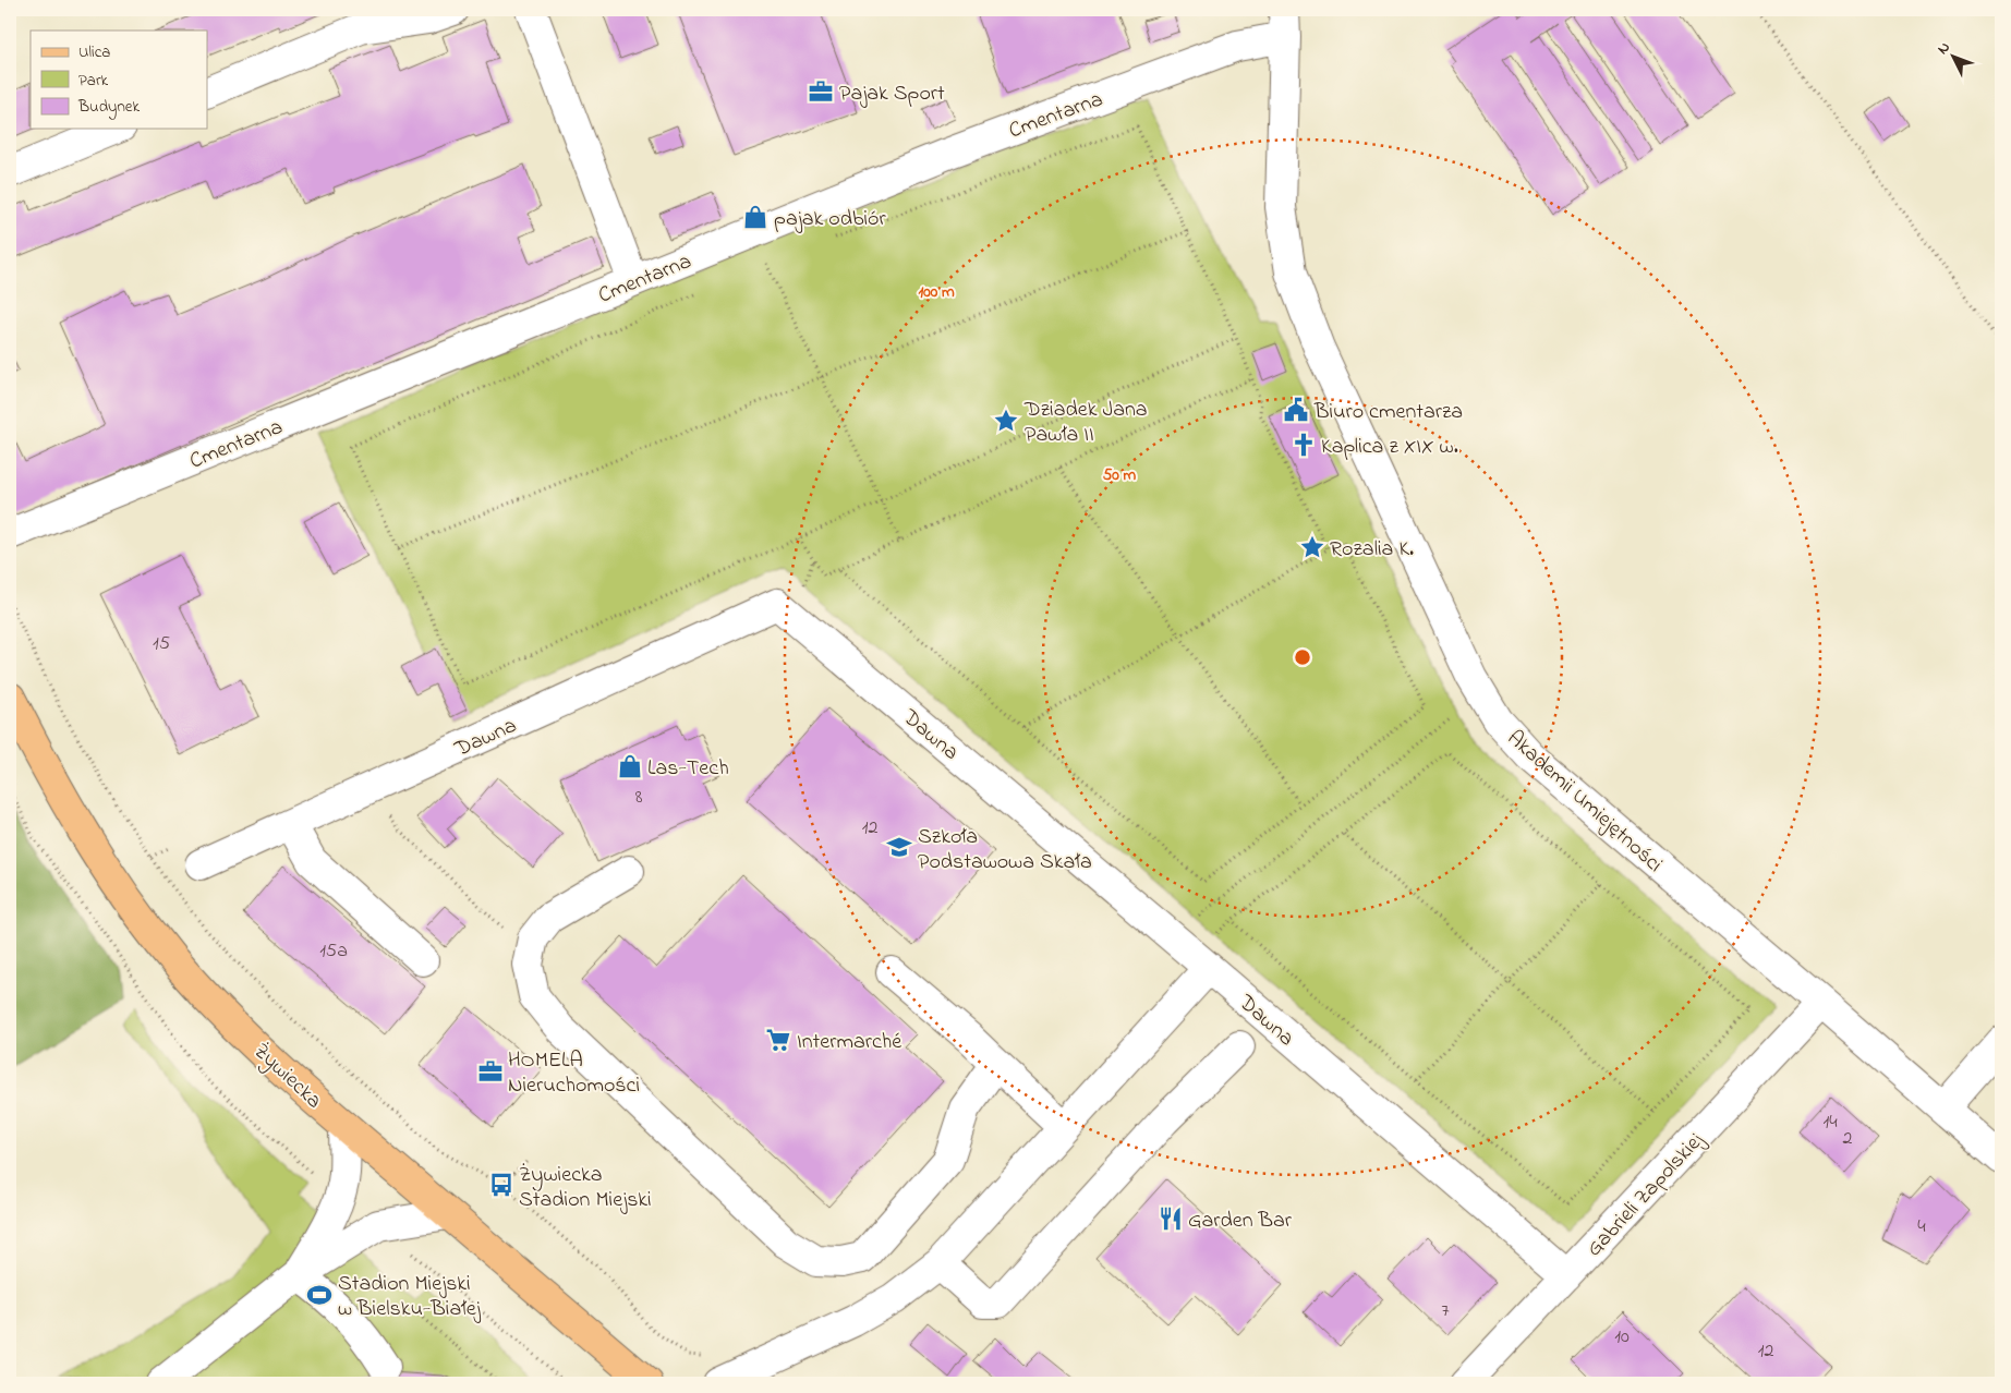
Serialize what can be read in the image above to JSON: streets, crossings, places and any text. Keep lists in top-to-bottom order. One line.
{"streets":{"main road":["Żywiecka"],"street":["Cmentarna","Dawna","Akademii Umiejętności","Gabrieli Zapolskiej"]},"crossings":[["Cmentarna","Akademii Umiejętności"],["Dawna","Gabrieli Zapolskiej"],["Akademii Umiejętności","Gabrieli Zapolskiej"]],"places":{"office":["Pajak Sport","HOMELA Nieruchomości"],"shop":["pajak odbiór","Las-Tech"],"public building":["Biuro cmentarza"],"place":["Dziadek Jana Pawła II","Rozalia K."],"church":["Kaplica z XIX w."],"school or university":["Szkoła Podstawowa Skała"],"supermarket":["Intermarché"],"bus stop":["Żywiecka Stadion Miejski"],"restaurant":["Garden Bar"],"sports":["Stadion Miejski w Bielsku-Białej"]},"house_numbers":["15","8","12","15a","14","2","4","7","10","12"],"legend":["Ulica","Park","Budynek"],"north":"top left","rings":["100 m","50 m"]}
